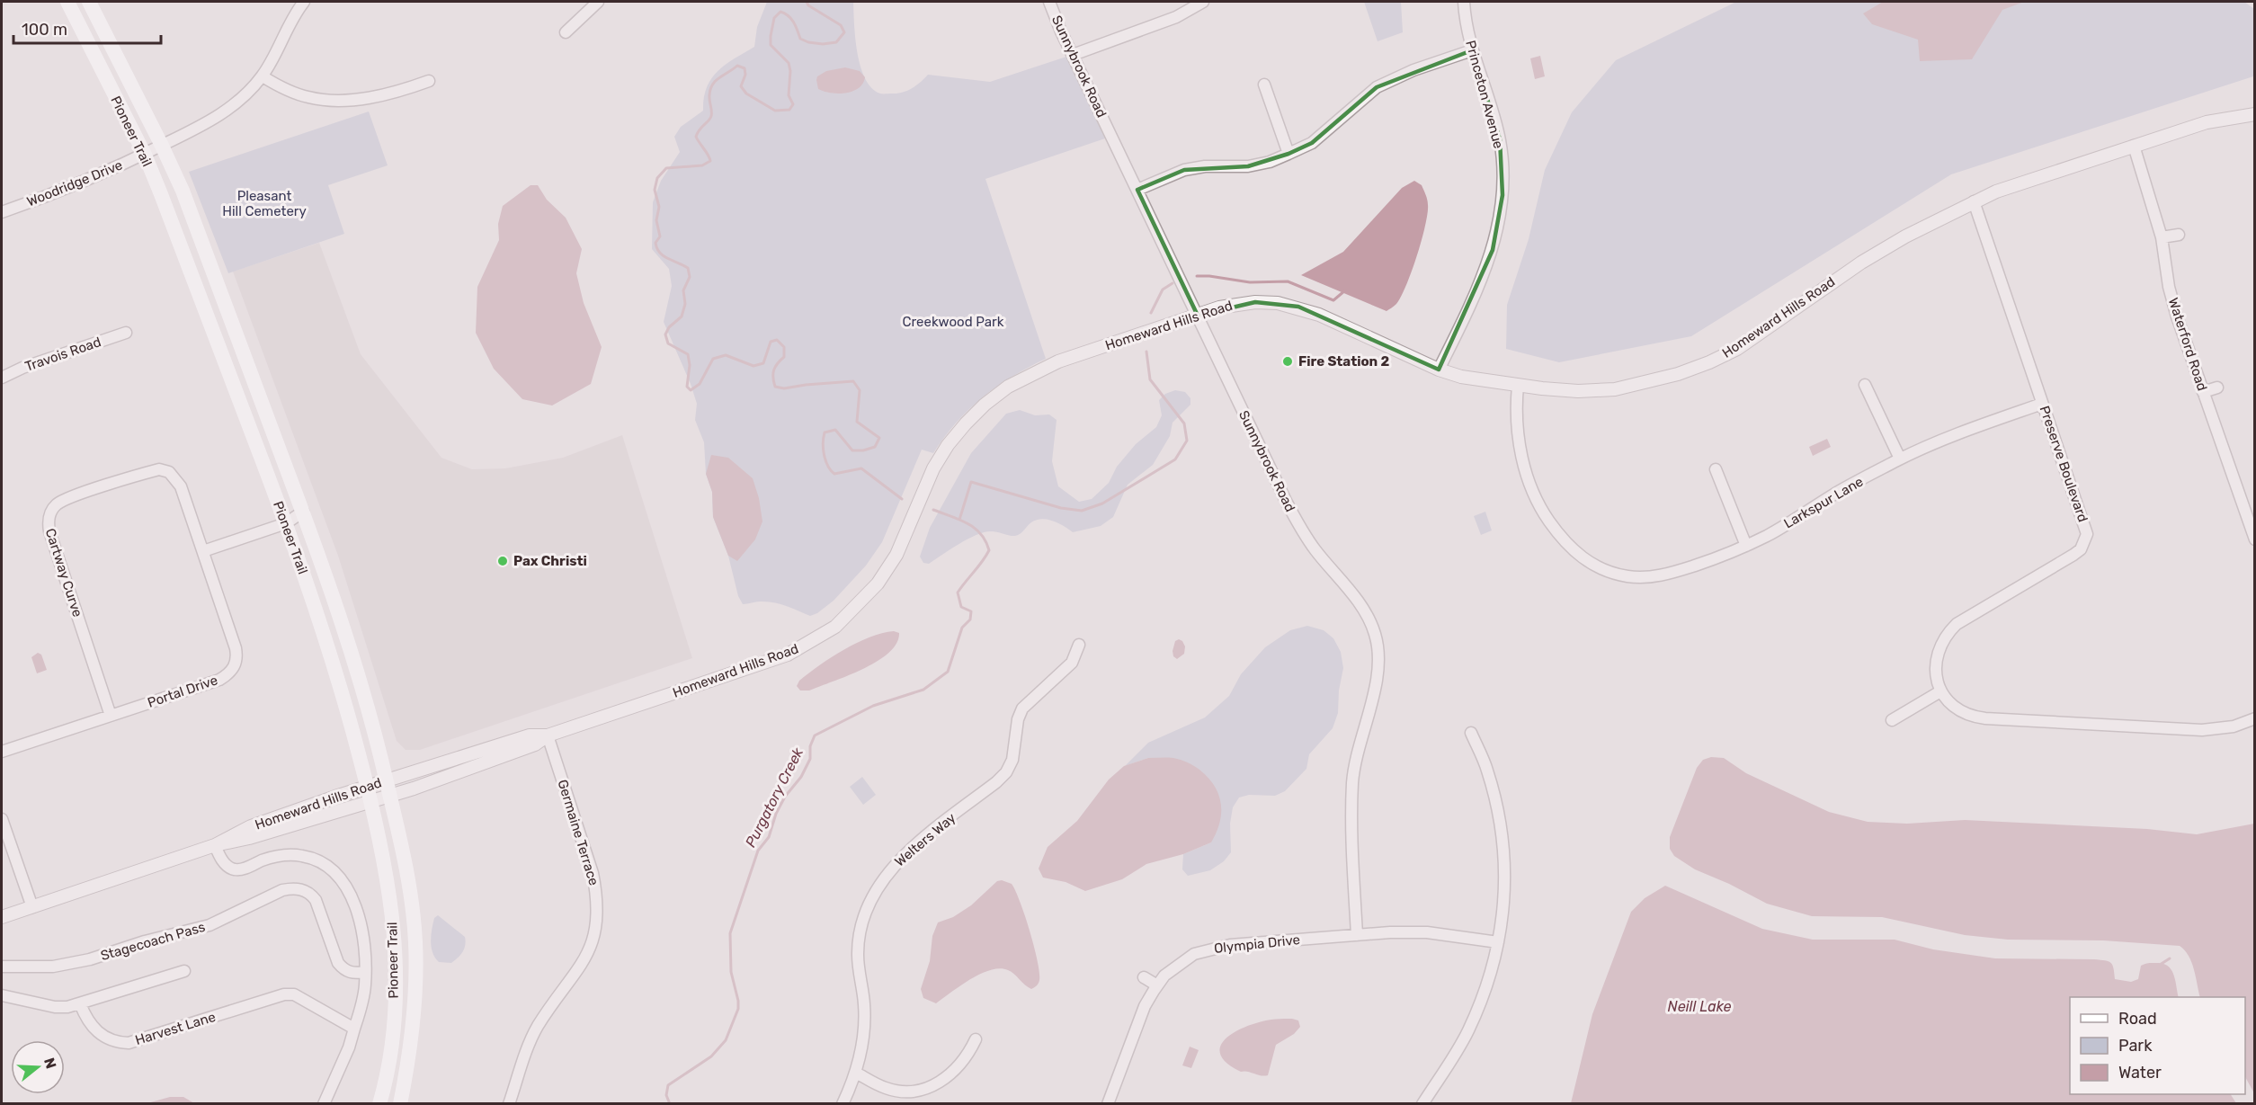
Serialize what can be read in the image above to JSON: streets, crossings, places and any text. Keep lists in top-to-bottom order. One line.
{"streets":{"main road":["Pioneer Trail"],"street":["Sunnybrook Road","Princeton Avenue","Woodridge Drive","Homeward Hills Road","Waterford Road","Travois Road","Preserve Boulevard","Larkspur Lane","Cartway Curve","Portal Drive","Germaine Terrace","Welters Way","Stagecoach Pass","Olympia Drive","Harvest Lane"]},"crossings":[["Sunnybrook Road","Homeward Hills Road"],["Sunnybrook Road","Olympia Drive"],["Princeton Avenue","Homeward Hills Road"],["Pioneer Trail","Woodridge Drive"],["Pioneer Trail","Homeward Hills Road"],["Homeward Hills Road","Waterford Road"],["Homeward Hills Road","Preserve Boulevard"],["Homeward Hills Road","Larkspur Lane"],["Homeward Hills Road","Germaine Terrace"],["Preserve Boulevard","Larkspur Lane"],["Cartway Curve","Portal Drive"]],"water":["Purgatory Creek","Neill Lake"],"parks":["Pleasant Hill Cemetery","Creekwood Park"],"places":["Fire Station 2","Pax Christi"],"legend":["Road","Park","Water"],"scale_bar":"100 m","north":"right"}
